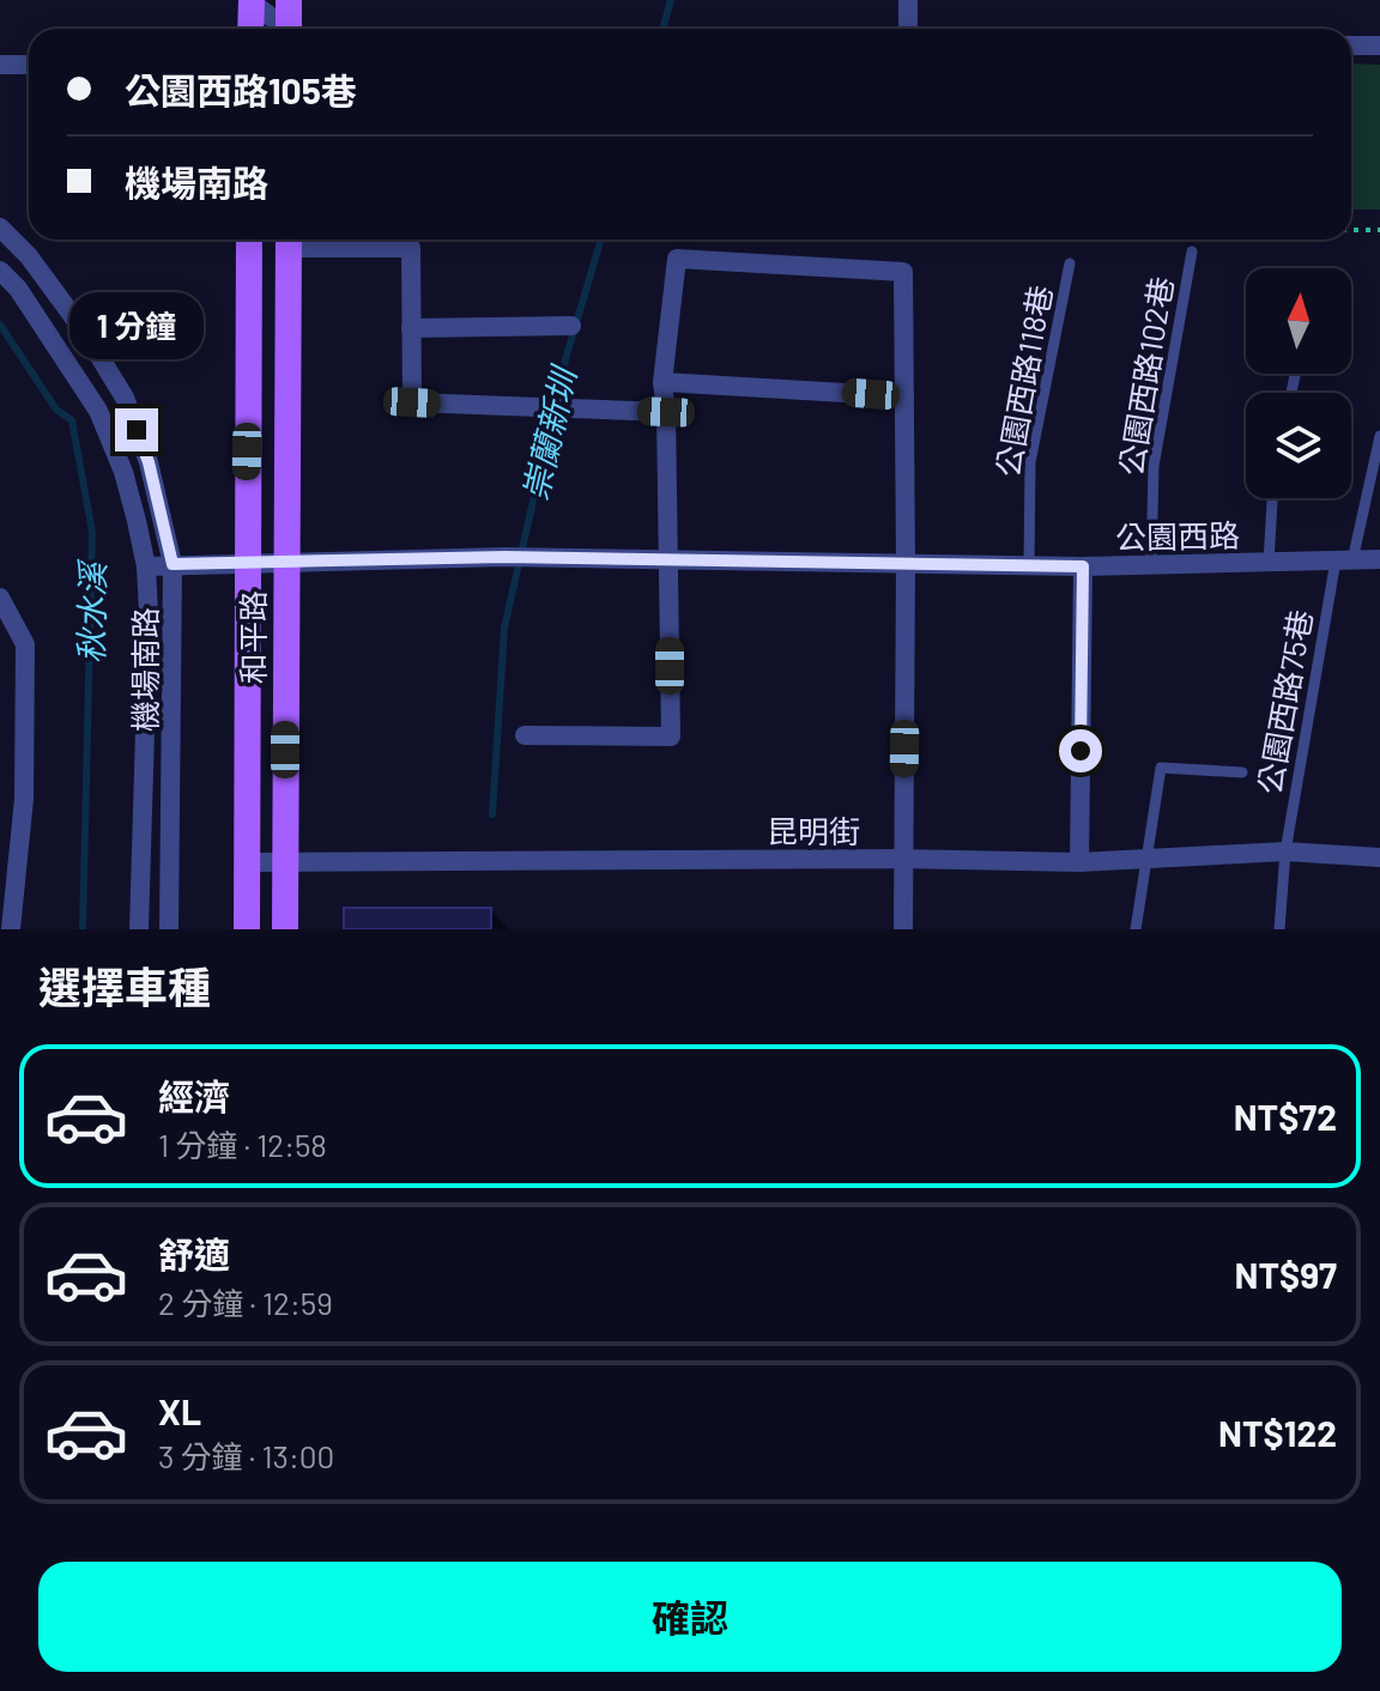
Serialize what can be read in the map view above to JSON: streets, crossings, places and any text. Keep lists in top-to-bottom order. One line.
{"streets":{"main road":["和平路"],"street":["公園西路","機場南路","昆明街"],"lane":["公園西路102巷","公園西路118巷","公園西路75巷"]},"crossings":[["公園西路102巷","公園西路"],["公園西路118巷","公園西路"],["公園西路","和平路"],["公園西路","機場南路"],["公園西路","公園西路75巷"],["和平路","昆明街"],["公園西路75巷","昆明街"]],"water":["崇蘭新圳","秋水溪"],"north":"top","page":{"banner":["公園西路105巷","機場南路"],"bubble":"1 分鐘","heading":"選擇車種","list":[{"name":"經濟","note":"1 分鐘 · 12:58","value":"NT$72"},{"name":"舒適","note":"2 分鐘 · 12:59","value":"NT$97"},{"name":"XL","note":"3 分鐘 · 13:00","value":"NT$122"}],"buttons":"確認"}}
